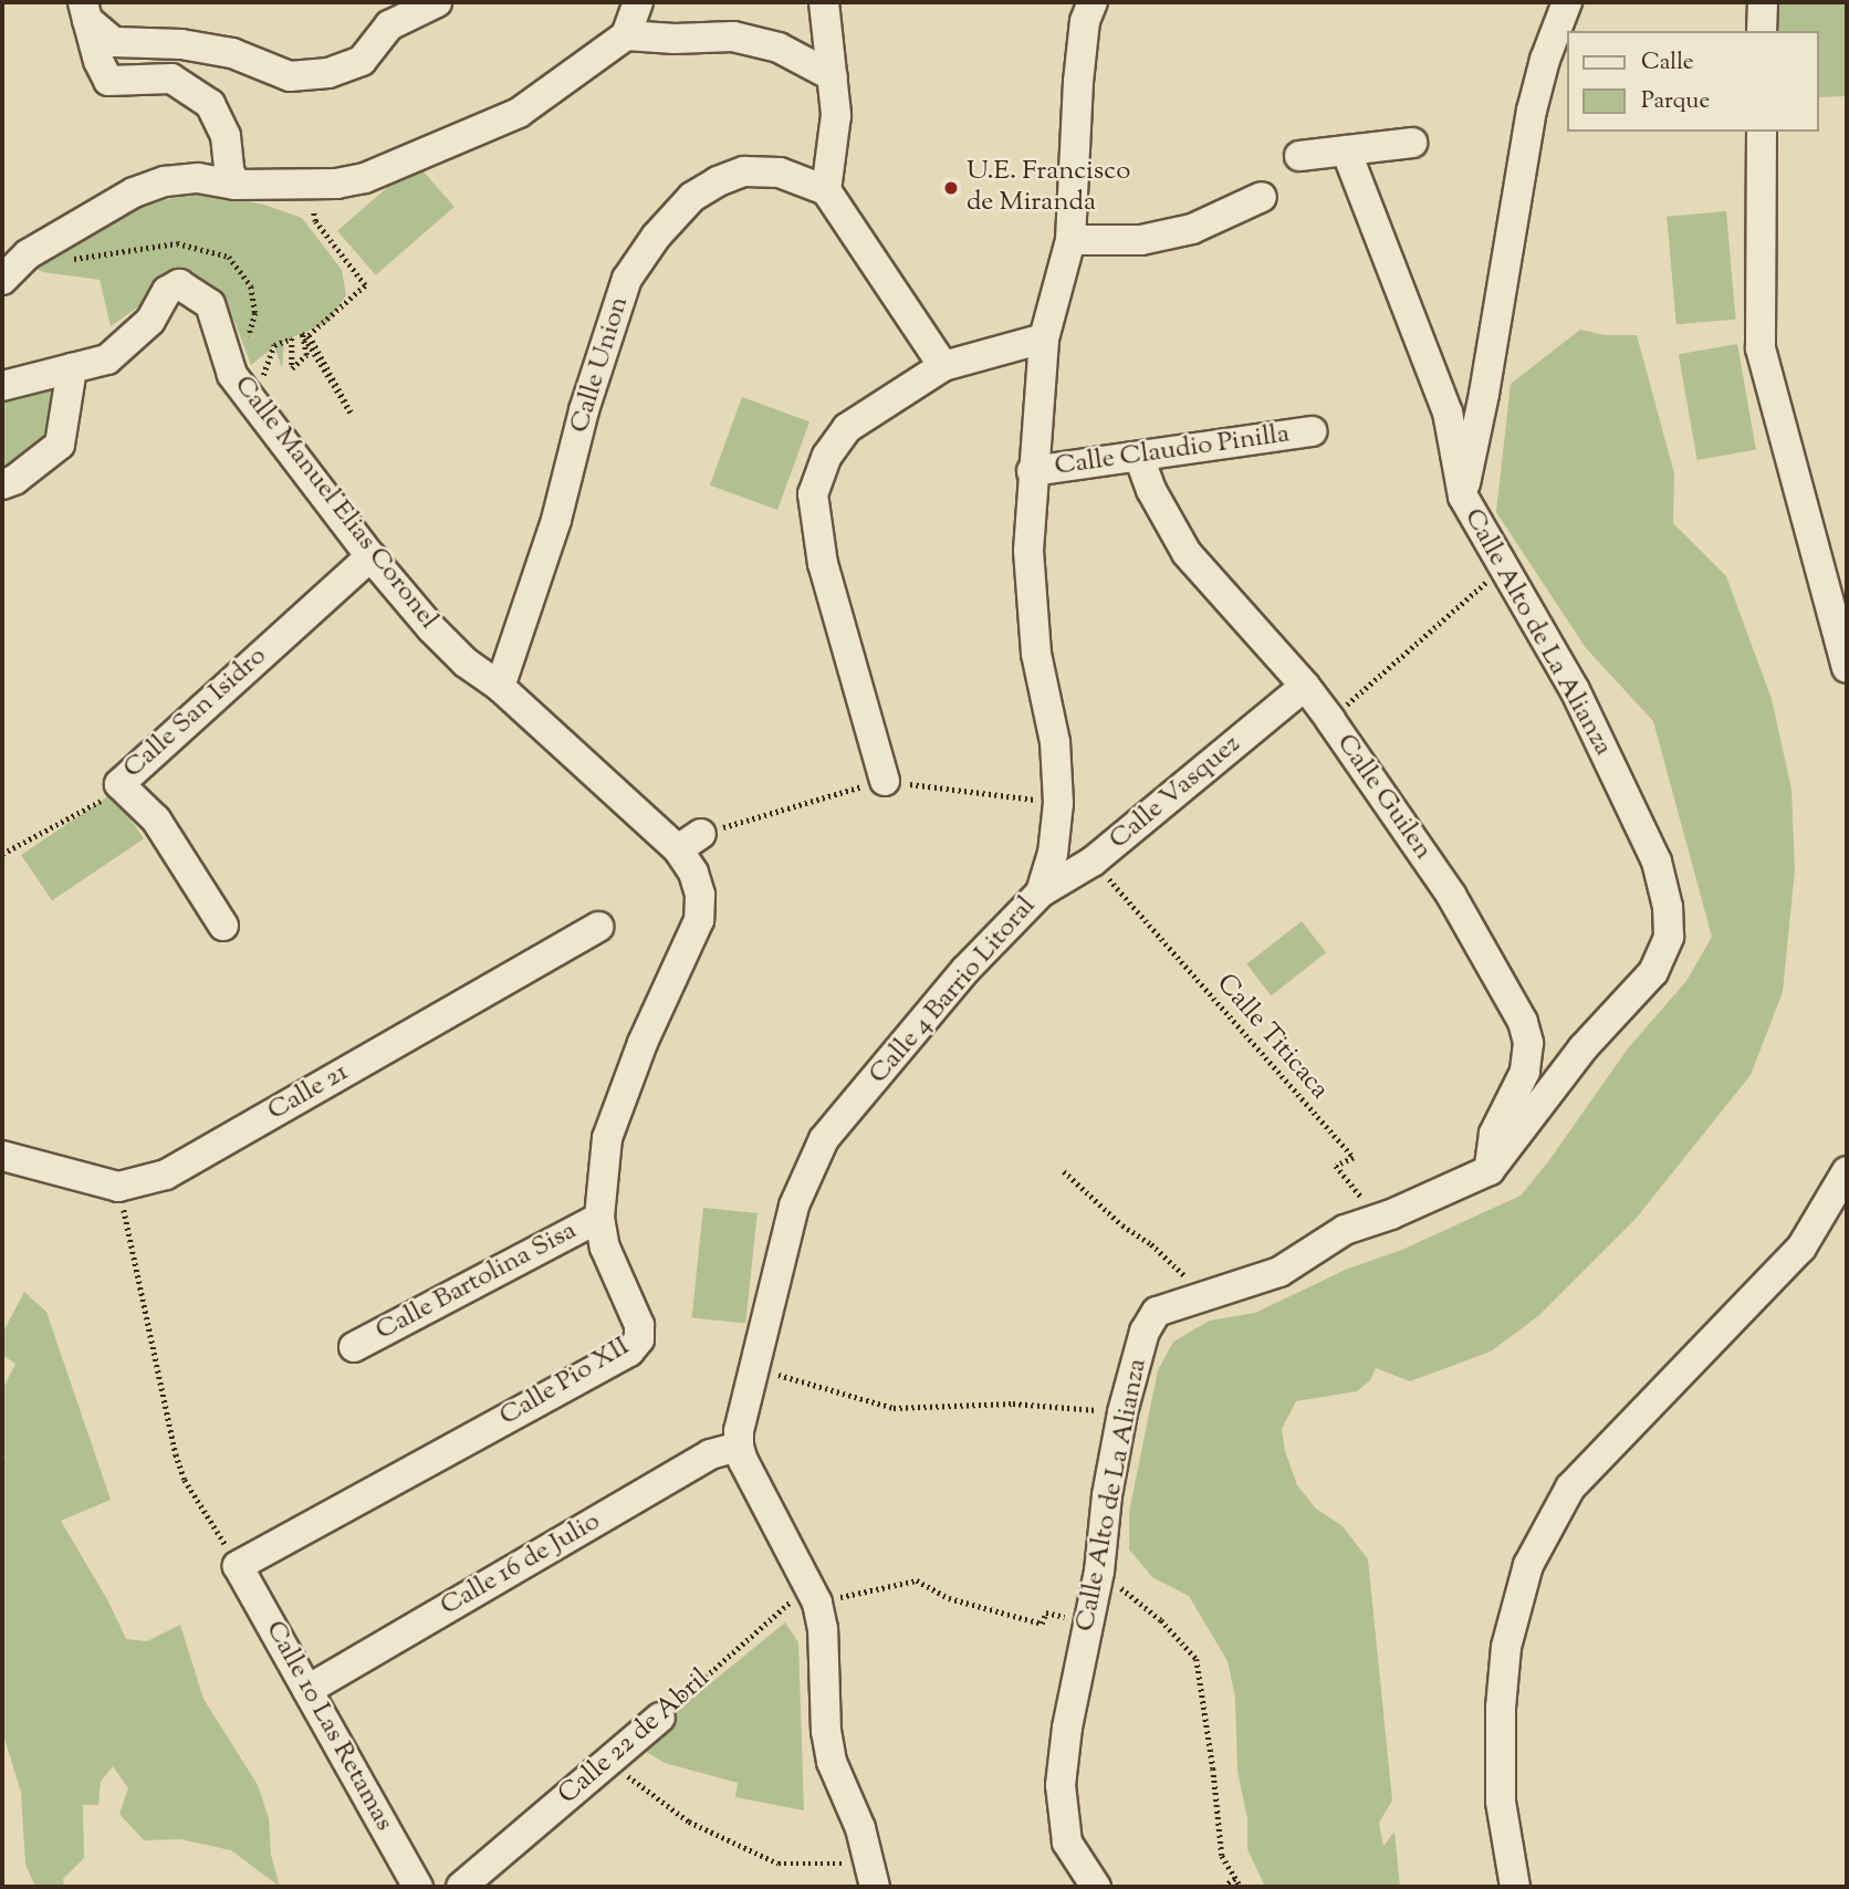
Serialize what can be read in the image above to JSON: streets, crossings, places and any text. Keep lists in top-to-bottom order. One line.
{"streets":{"street":["Calle Union","Calle Claudio Pinilla","Calle Manuel Elias Coronel","Calle Alto de La Alianza","Calle San Isidro","Calle Vasquez","Calle Guilen","Calle 4 Barrio Litoral","Calle 21","Calle Bartolina Sisa","Calle Pio XII","Calle 16 de Julio","Calle 10 Las Retamas","Calle 22 de Abril"],"path":["Calle Titicaca"]},"crossings":[["Calle Union","Calle Manuel Elias Coronel"],["Calle Claudio Pinilla","Calle Guilen"],["Calle Claudio Pinilla","Calle 4 Barrio Litoral"],["Calle Manuel Elias Coronel","Calle San Isidro"],["Calle Manuel Elias Coronel","Calle Pio XII"],["Calle Alto de La Alianza","Calle Guilen"],["Calle Alto de La Alianza","Calle Titicaca"],["Calle Alto de La Alianza","Calle 22 de Abril"],["Calle Vasquez","Calle Guilen"],["Calle Vasquez","Calle 4 Barrio Litoral"],["Calle Vasquez","Calle Titicaca"],["Calle 4 Barrio Litoral","Calle 16 de Julio"],["Calle Bartolina Sisa","Calle Pio XII"],["Calle Pio XII","Calle 10 Las Retamas"],["Calle 16 de Julio","Calle 10 Las Retamas"]],"places":["U.E. Francisco de Miranda"],"legend":["Calle","Parque"]}
